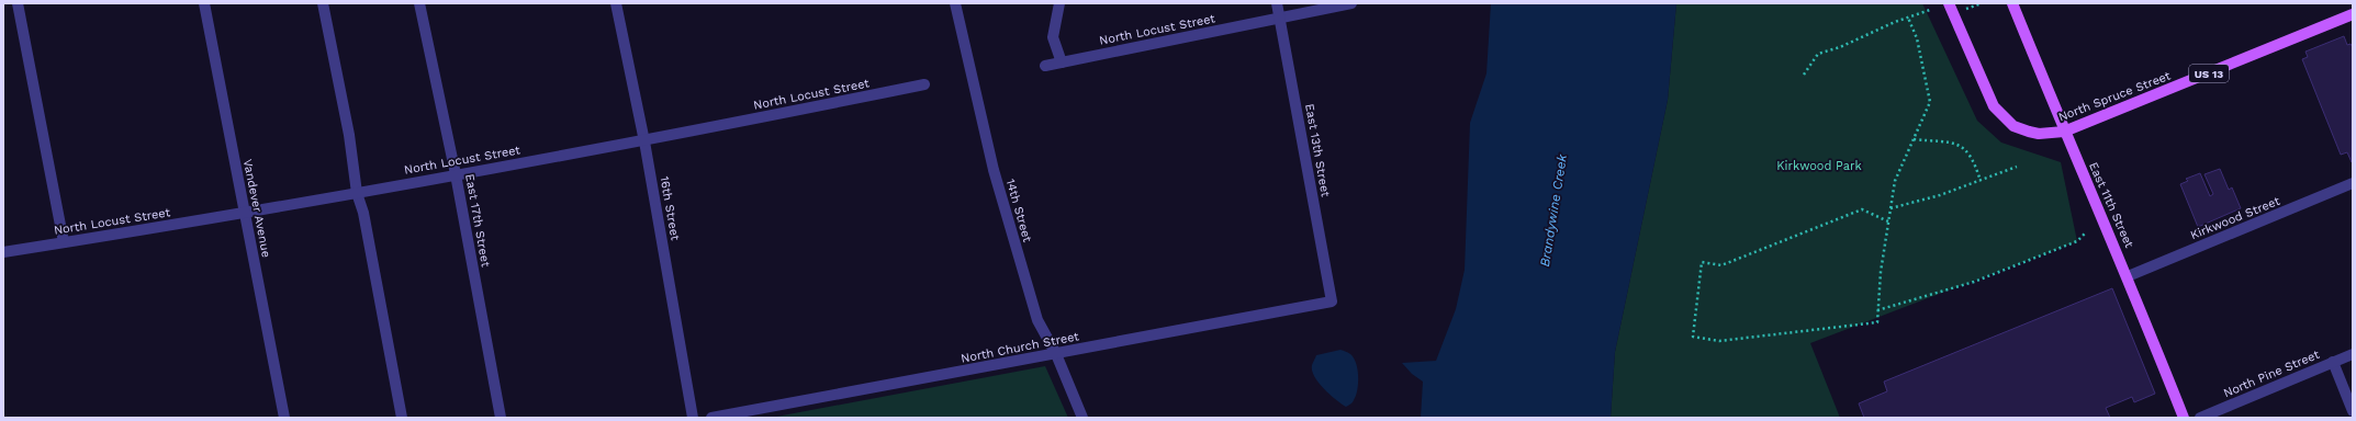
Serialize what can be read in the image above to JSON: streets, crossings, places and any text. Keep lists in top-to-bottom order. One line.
{"streets":{"main road":["US 13","North Spruce Street","East 11th Street"],"street":["North Locust Street","East 13th Street","Vandever Avenue","16th Street","14th Street","Kirkwood Street","East 17th Street","North Church Street","North Pine Street"]},"crossings":[["North Locust Street","East 13th Street"],["North Locust Street","Vandever Avenue"],["North Locust Street","16th Street"],["North Locust Street","East 17th Street"],["North Spruce Street","East 11th Street"],["East 13th Street","North Church Street"],["East 11th Street","Kirkwood Street"],["14th Street","North Church Street"]],"water":["Brandywine Creek"],"parks":["Kirkwood Park"]}
